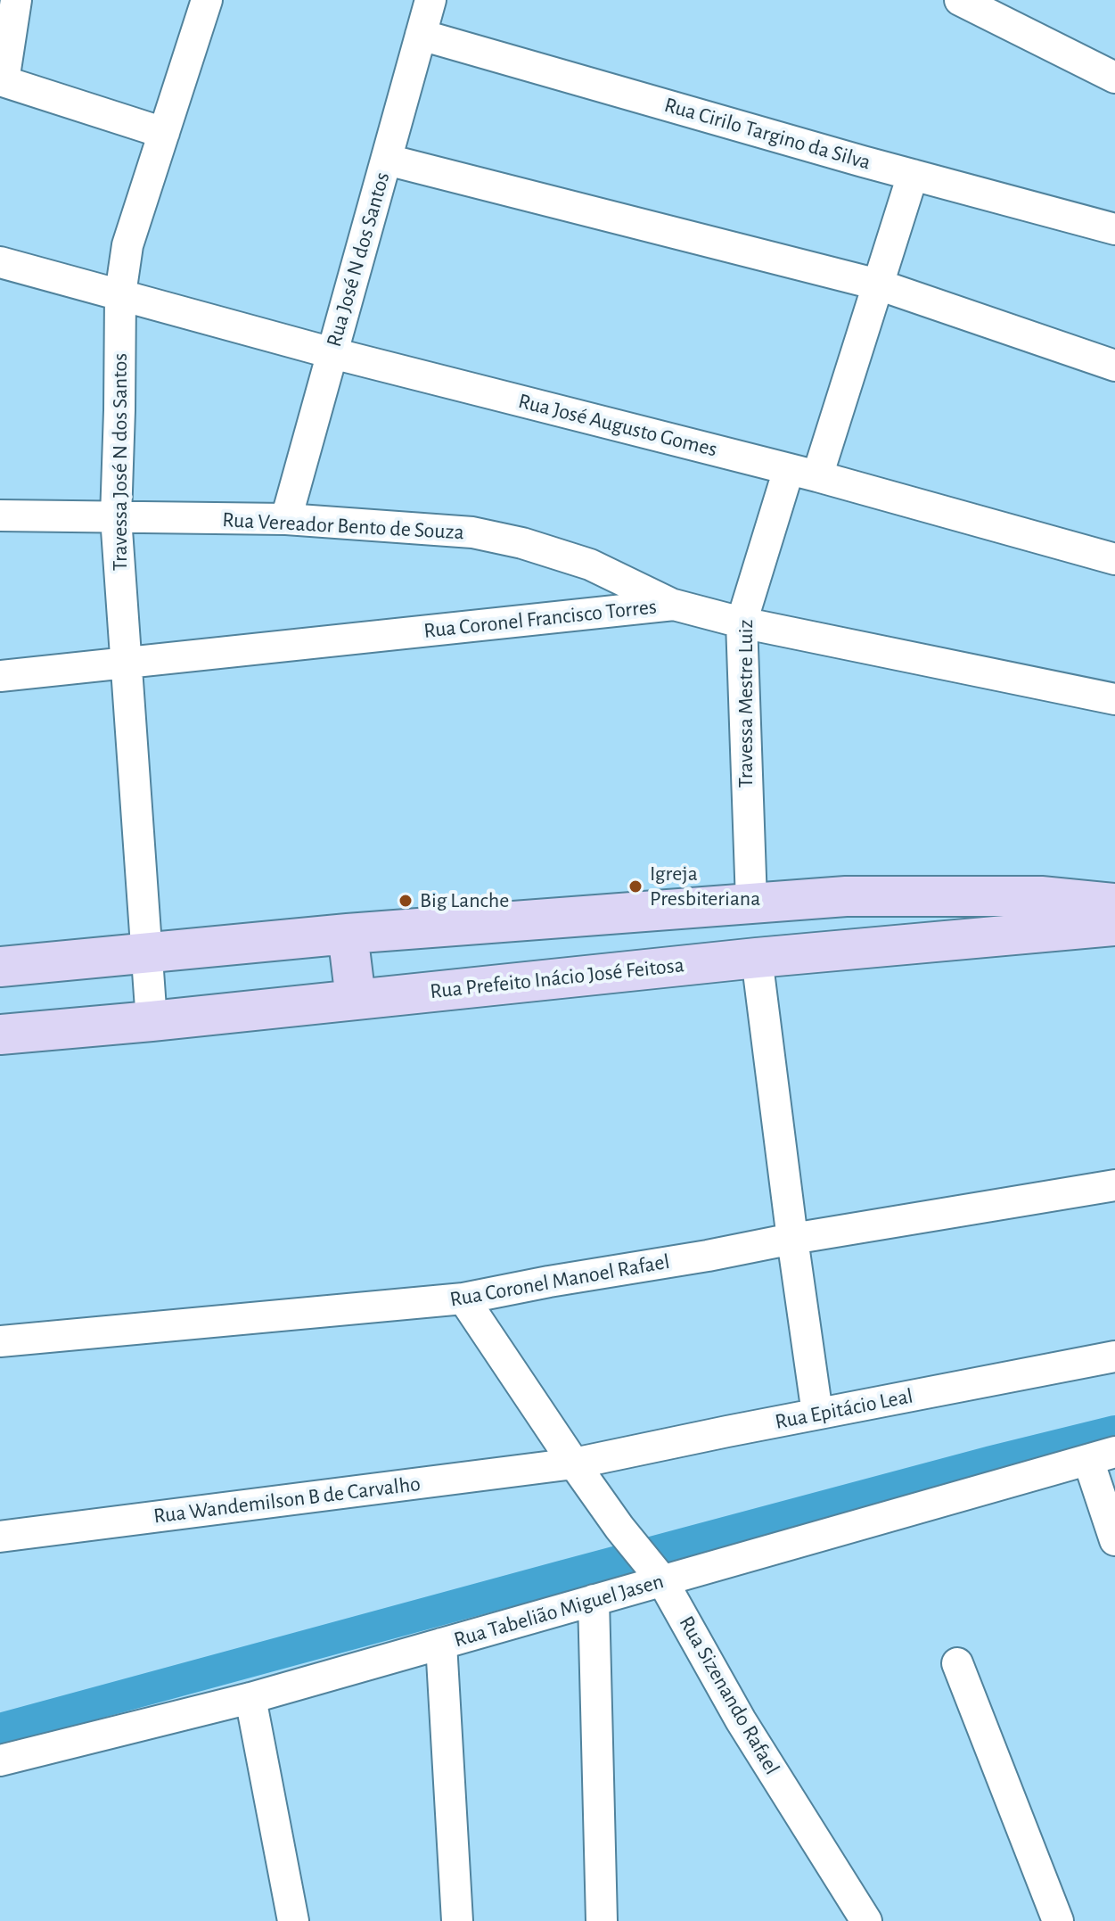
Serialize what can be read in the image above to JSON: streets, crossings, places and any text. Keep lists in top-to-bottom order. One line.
{"streets":{"main road":["Rua Prefeito Inácio José Feitosa"],"street":["Rua Cirilo Targino da Silva","Rua José N dos Santos","Rua José Augusto Gomes","Travessa José N dos Santos","Rua Vereador Bento de Souza","Rua Coronel Francisco Torres","Travessa Mestre Luiz","Rua Coronel Manoel Rafael","Rua Epitácio Leal","Rua Wandemilson B de Carvalho","Rua Tabelião Miguel Jasen","Rua Sizenando Rafael"]},"crossings":[["Rua Cirilo Targino da Silva","Rua José N dos Santos"],["Rua Cirilo Targino da Silva","Travessa Mestre Luiz"],["Rua José N dos Santos","Rua José Augusto Gomes"],["Rua José N dos Santos","Rua Vereador Bento de Souza"],["Rua José Augusto Gomes","Travessa José N dos Santos"],["Rua José Augusto Gomes","Travessa Mestre Luiz"],["Travessa José N dos Santos","Rua Vereador Bento de Souza"],["Travessa José N dos Santos","Rua Coronel Francisco Torres"],["Travessa José N dos Santos","Rua Prefeito Inácio José Feitosa"],["Rua Vereador Bento de Souza","Rua Coronel Francisco Torres"],["Rua Coronel Francisco Torres","Travessa Mestre Luiz"],["Rua Coronel Manoel Rafael","Rua Sizenando Rafael"],["Rua Epitácio Leal","Rua Wandemilson B de Carvalho"],["Rua Epitácio Leal","Rua Sizenando Rafael"],["Rua Wandemilson B de Carvalho","Rua Sizenando Rafael"],["Rua Tabelião Miguel Jasen","Rua Sizenando Rafael"]],"places":["Igreja Presbiteriana","Big Lanche"]}
